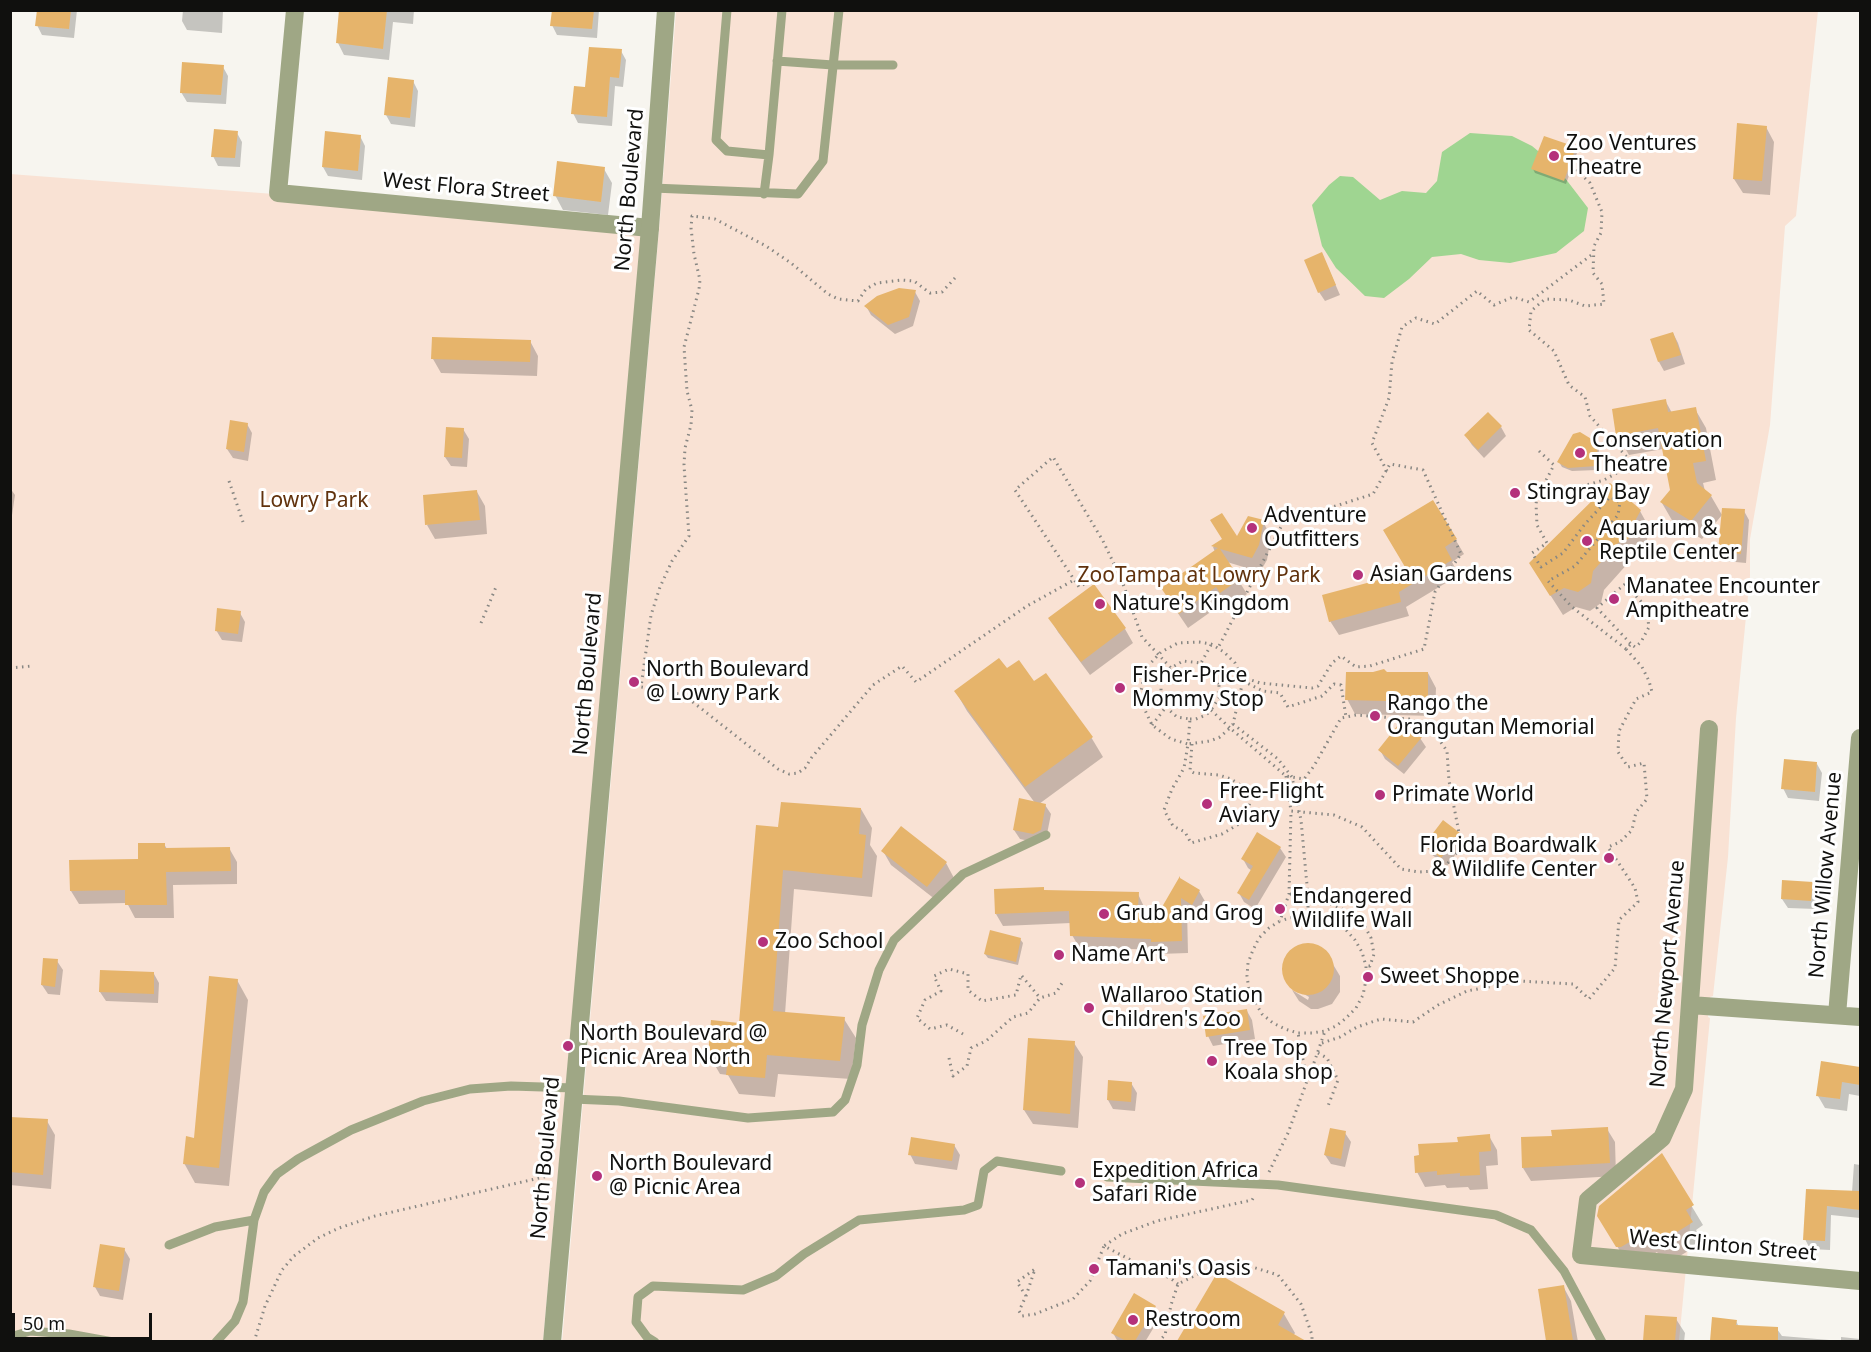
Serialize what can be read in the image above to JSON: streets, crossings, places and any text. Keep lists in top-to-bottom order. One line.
{"streets":{"street":["West Flora Street","North Boulevard","North Willow Avenue","North Newport Avenue","West Clinton Street"]},"crossings":[["West Flora Street","North Boulevard"],["North Newport Avenue","West Clinton Street"]],"parks":["Lowry Park","ZooTampa at Lowry Park"],"places":["Zoo Ventures Theatre","Conservation Theatre","Stingray Bay","Adventure Outfitters","Aquarium & Reptile Center","Asian Gardens","Manatee Encounter Ampitheatre","Nature's Kingdom","North Boulevard @ Lowry Park","Fisher-Price Mommy Stop","Rango the Orangutan Memorial","Primate World","Free-Flight Aviary","Florida Boardwalk & Wildlife Center","Endangered Wildlife Wall","Grub and Grog","Zoo School","Name Art","Sweet Shoppe","Wallaroo Station Children's Zoo","North Boulevard @ Picnic Area North","Tree Top Koala shop","North Boulevard @ Picnic Area","Expedition Africa Safari Ride","Tamani's Oasis","Restroom"],"scale_bar":"50 m"}
